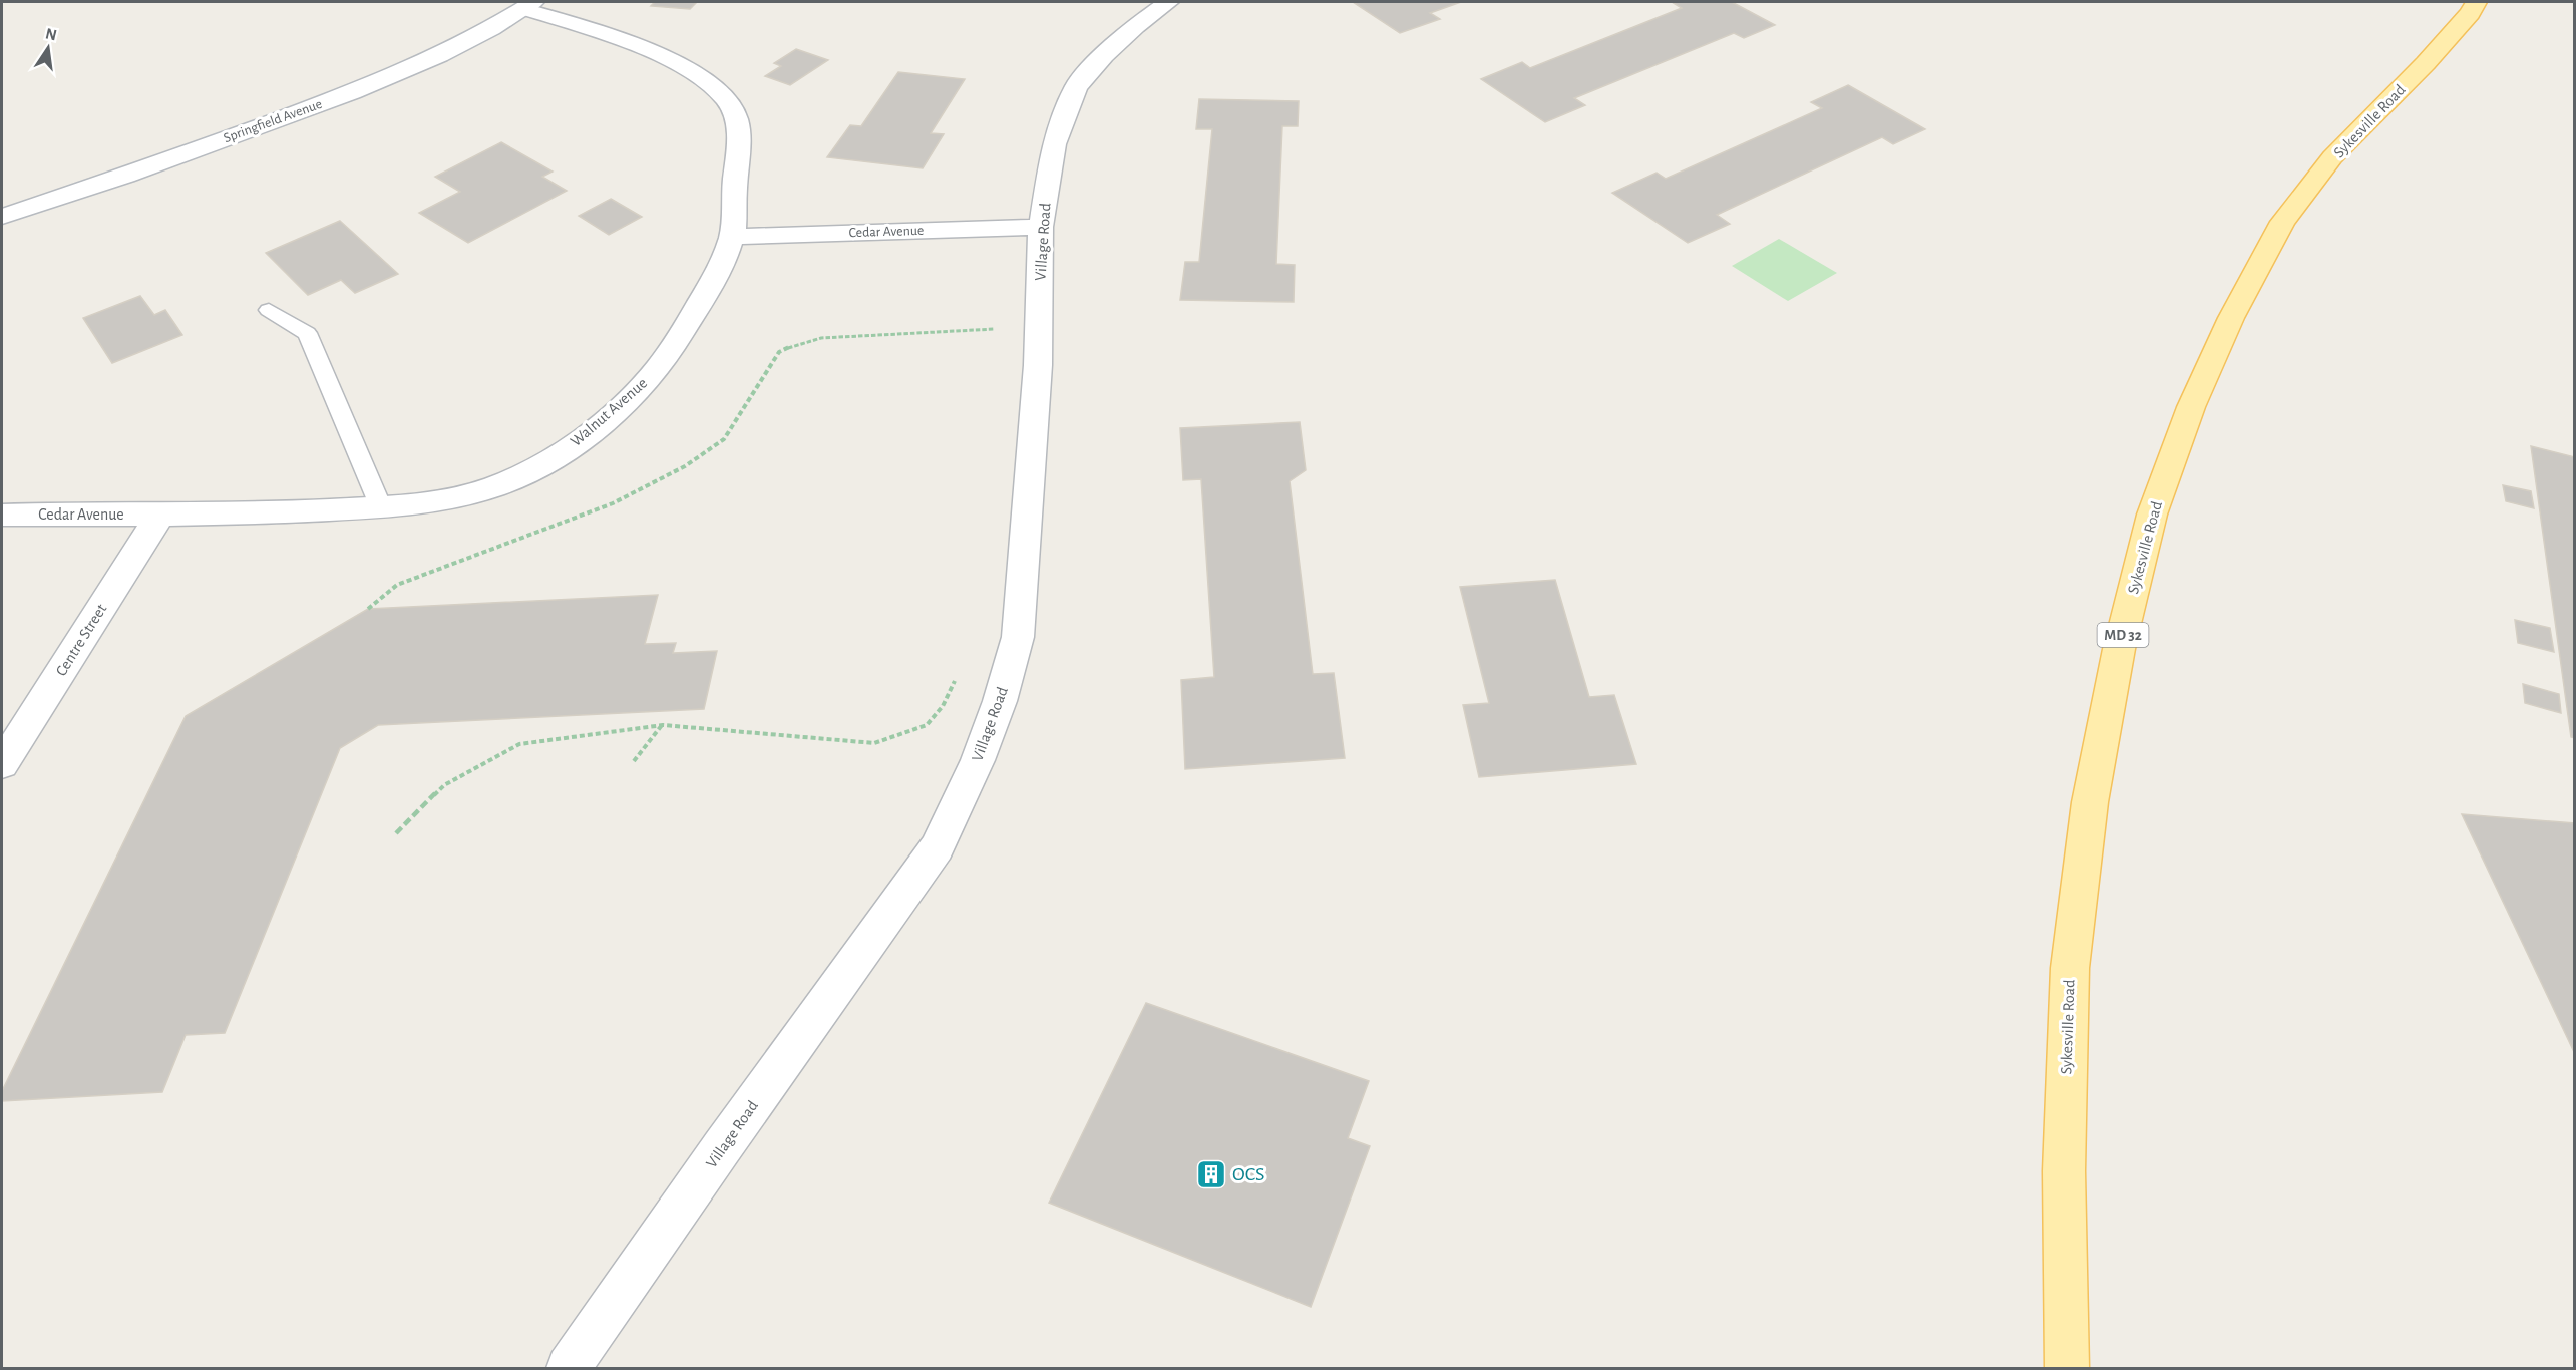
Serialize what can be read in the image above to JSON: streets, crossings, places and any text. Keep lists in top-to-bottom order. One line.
{"streets":{"main road":["Sykesville Road","MD 32"],"street":["Springfield Avenue","Cedar Avenue","Village Road","Walnut Avenue","Centre Street"]},"crossings":[["Springfield Avenue","Walnut Avenue"],["Cedar Avenue","Village Road"],["Cedar Avenue","Walnut Avenue"],["Cedar Avenue","Centre Street"],["Walnut Avenue","Centre Street"]],"places":{"building":["OCS"]},"north":"top"}
